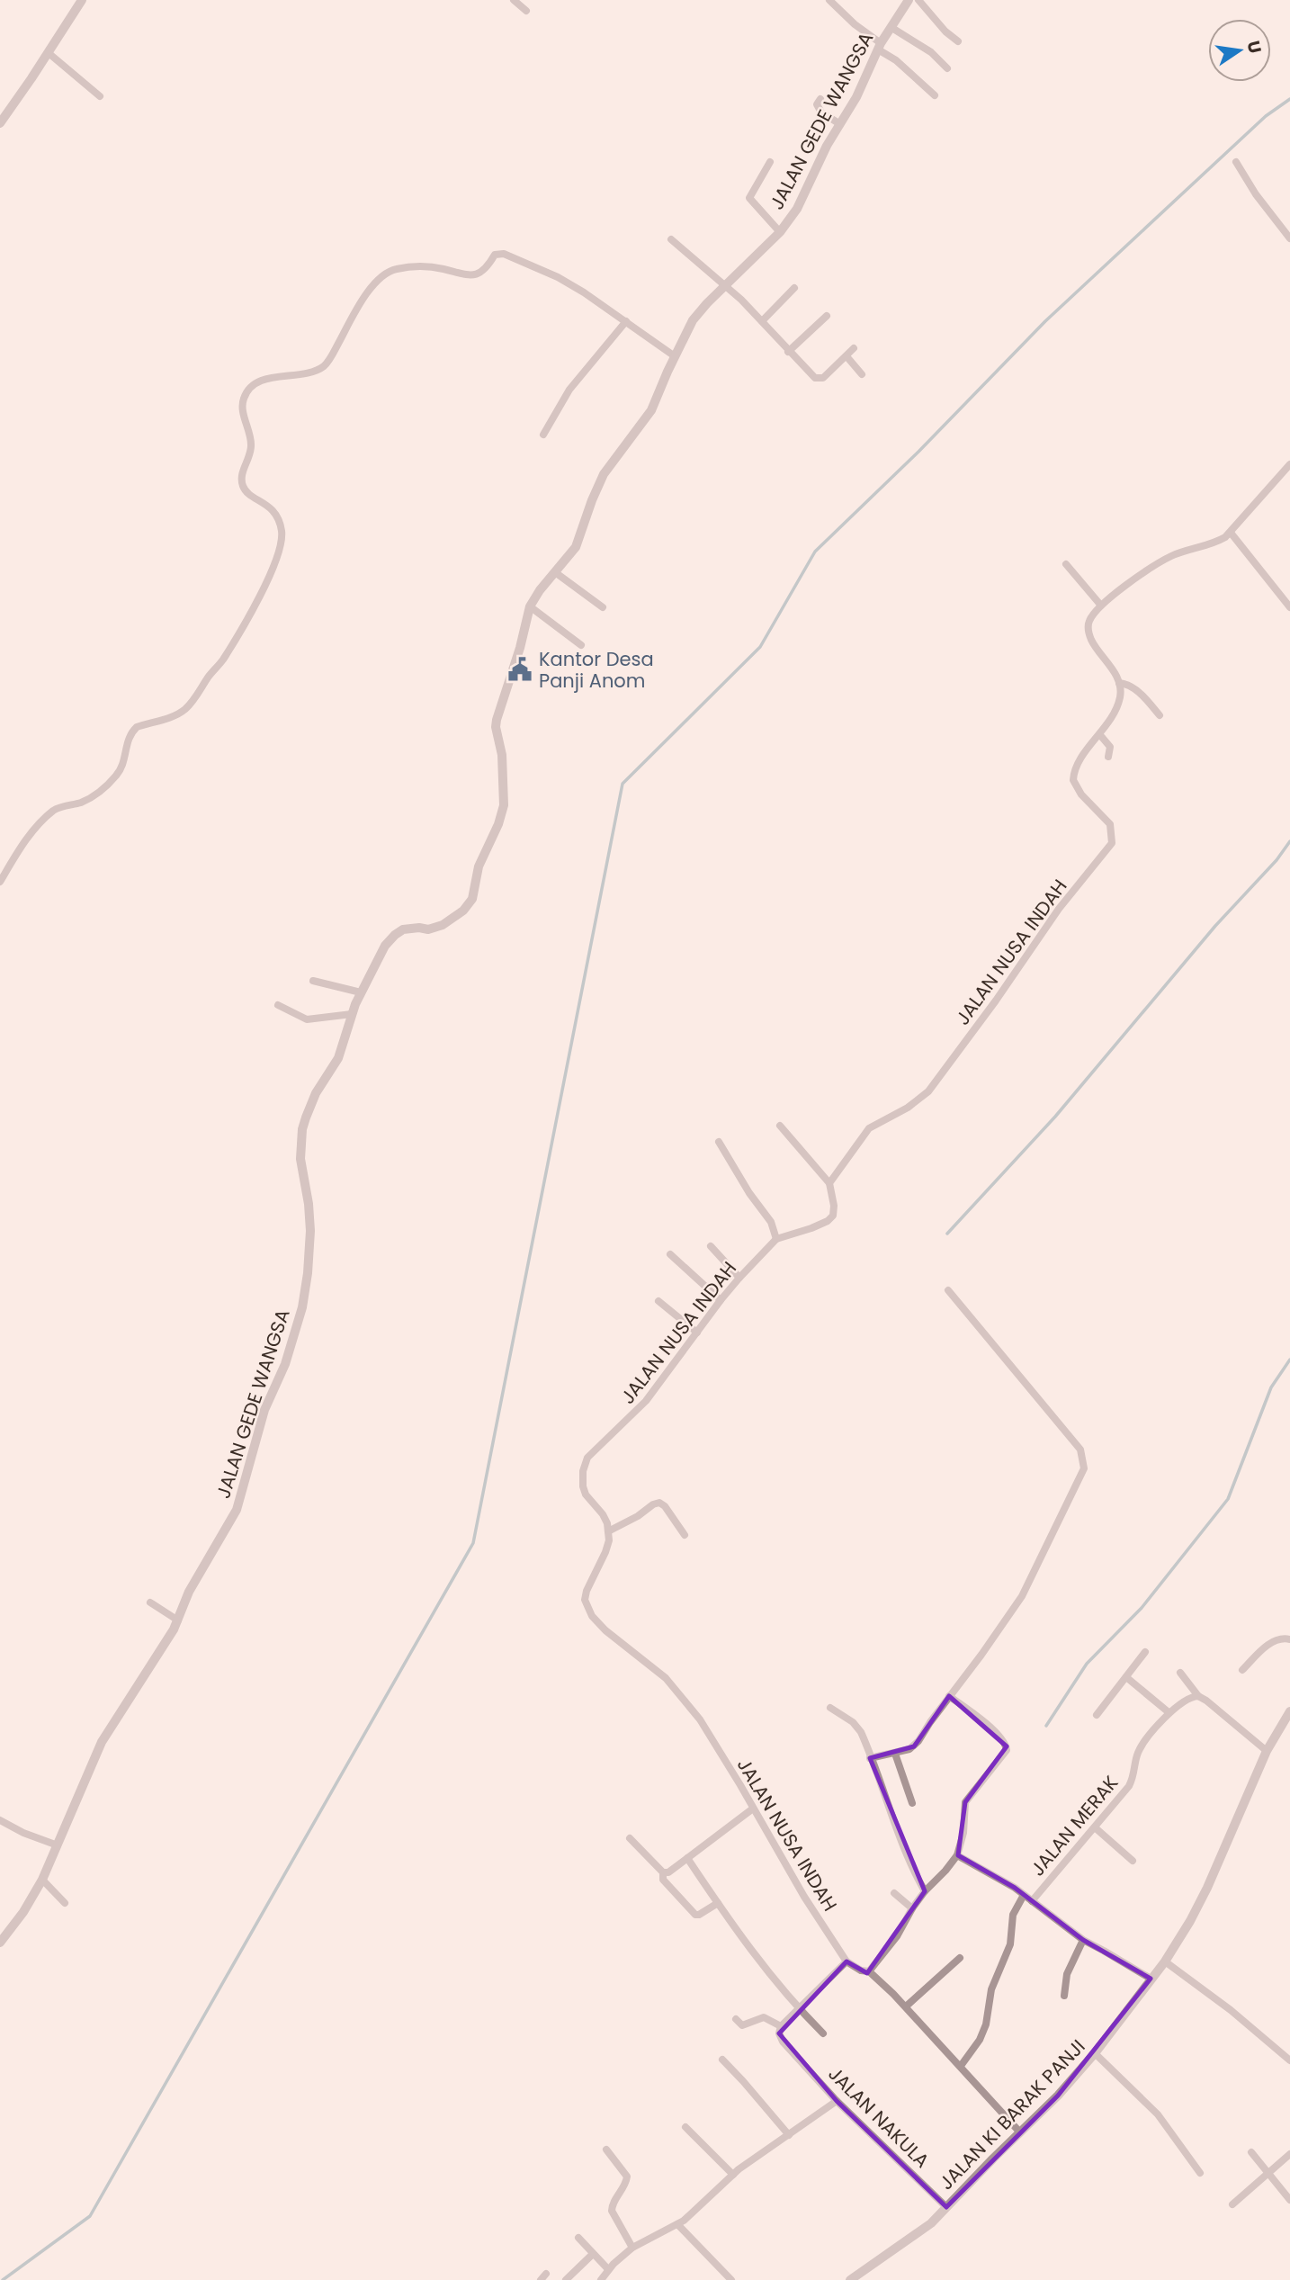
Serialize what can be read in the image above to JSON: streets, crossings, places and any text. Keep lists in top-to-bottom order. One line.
{"streets":{"street":["JALAN GEDE WANGSA","JALAN NUSA INDAH","JALAN MERAK","JALAN KI BARAK PANJI","JALAN NAKULA"]},"crossings":[["JALAN KI BARAK PANJI","JALAN NAKULA"]],"places":{"public building":["Kantor Desa Panji Anom"]},"north":"right"}
